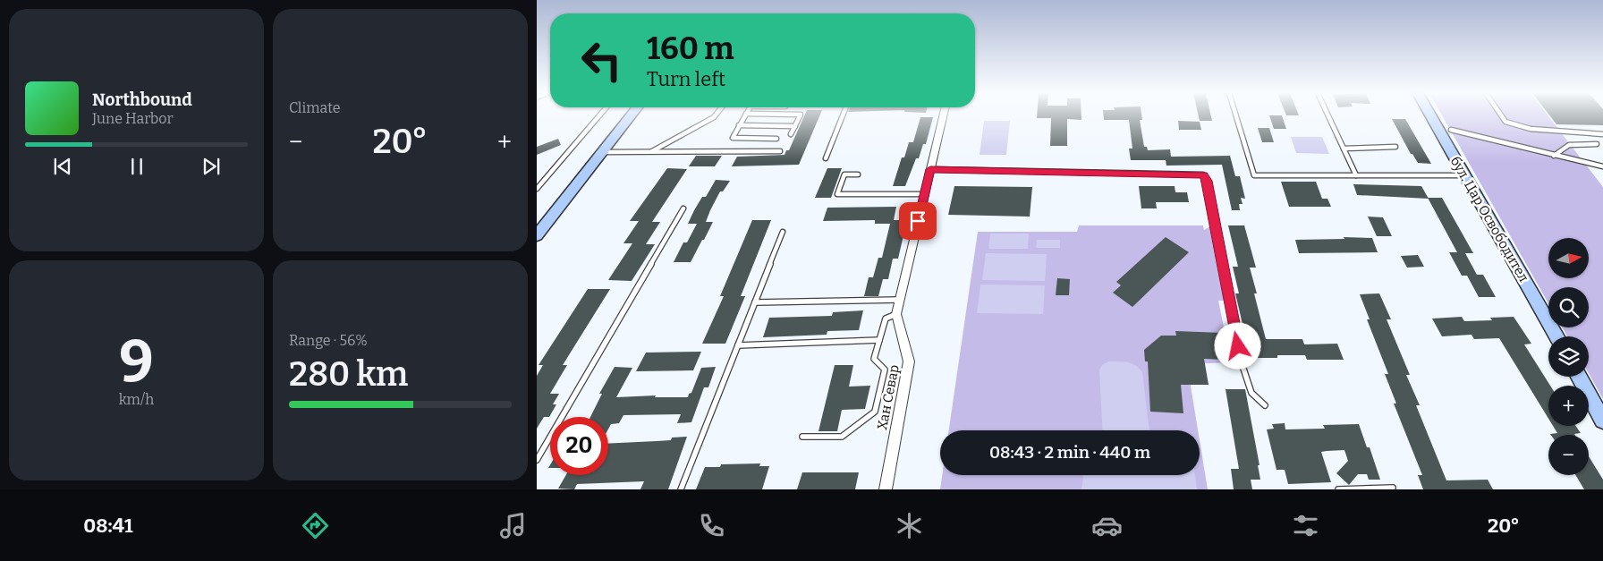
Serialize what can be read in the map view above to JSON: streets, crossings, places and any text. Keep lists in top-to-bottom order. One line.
{"streets":{"main road":["бул. Цар Освободител"],"street":["Хан Севар"]},"north":"right","page":{"tile":["Climate",["9","km/h"],["Range · 56%","280 km"]],"turn":["160 m","Turn left"],"song":["Northbound","June Harbor"],"heat":["−","20°","+"],"map_buttons":["+","−"],"limit":"20","trip":"08:43 · 2 min · 440 m","tabs":["08:41","20°"]}}
